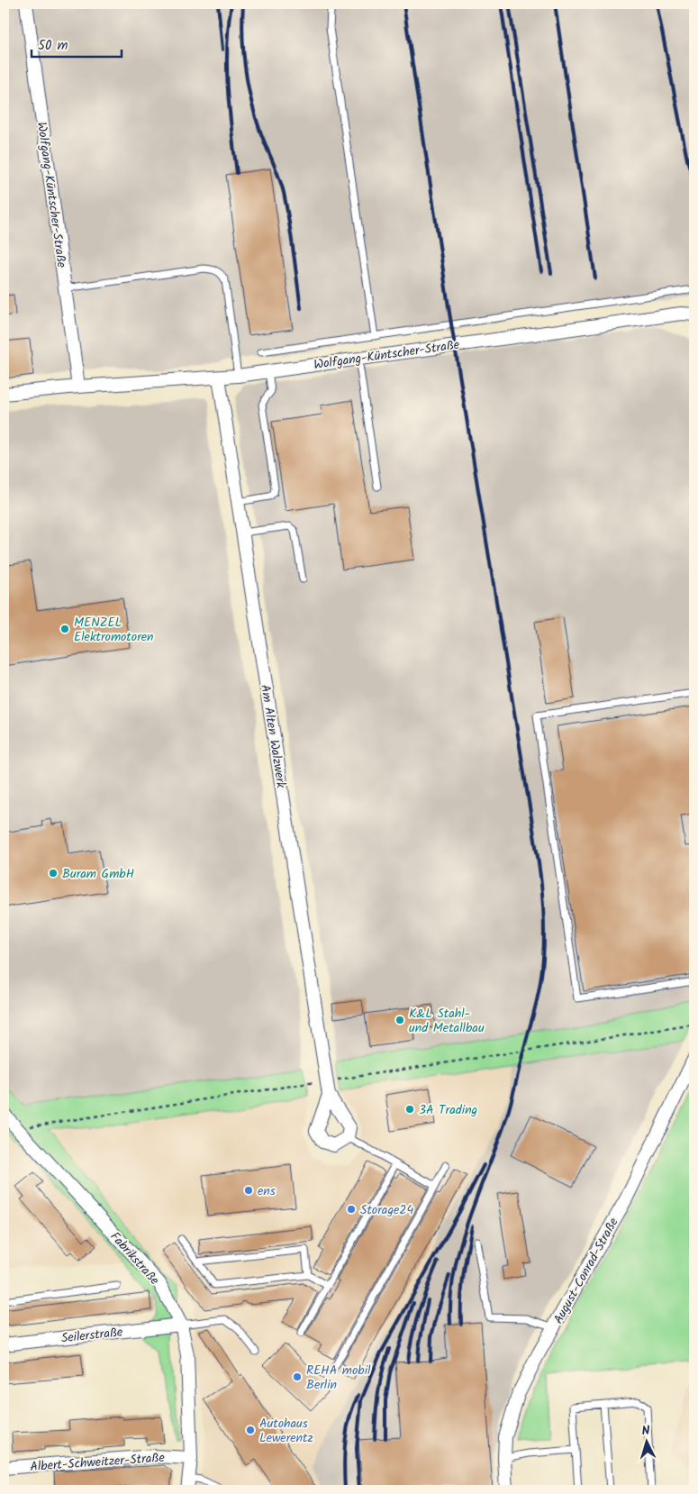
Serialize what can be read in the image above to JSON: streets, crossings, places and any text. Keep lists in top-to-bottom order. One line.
{"streets":{"street":["Wolfgang-Küntscher-Straße","Am Alten Walzwerk","Fabrikstraße","August-Conrad-Straße","Seilerstraße","Albert-Schweitzer-Straße"]},"crossings":[["Wolfgang-Küntscher-Straße","Am Alten Walzwerk"],["Fabrikstraße","Seilerstraße"],["Fabrikstraße","Albert-Schweitzer-Straße"]],"places":["MENZEL Elektromotoren","Buram GmbH","K&L Stahl- und Metallbau","3A Trading","ens","Storage24","REHA mobil Berlin","Autohaus Lewerentz"],"scale_bar":"50 m","north":"top"}
